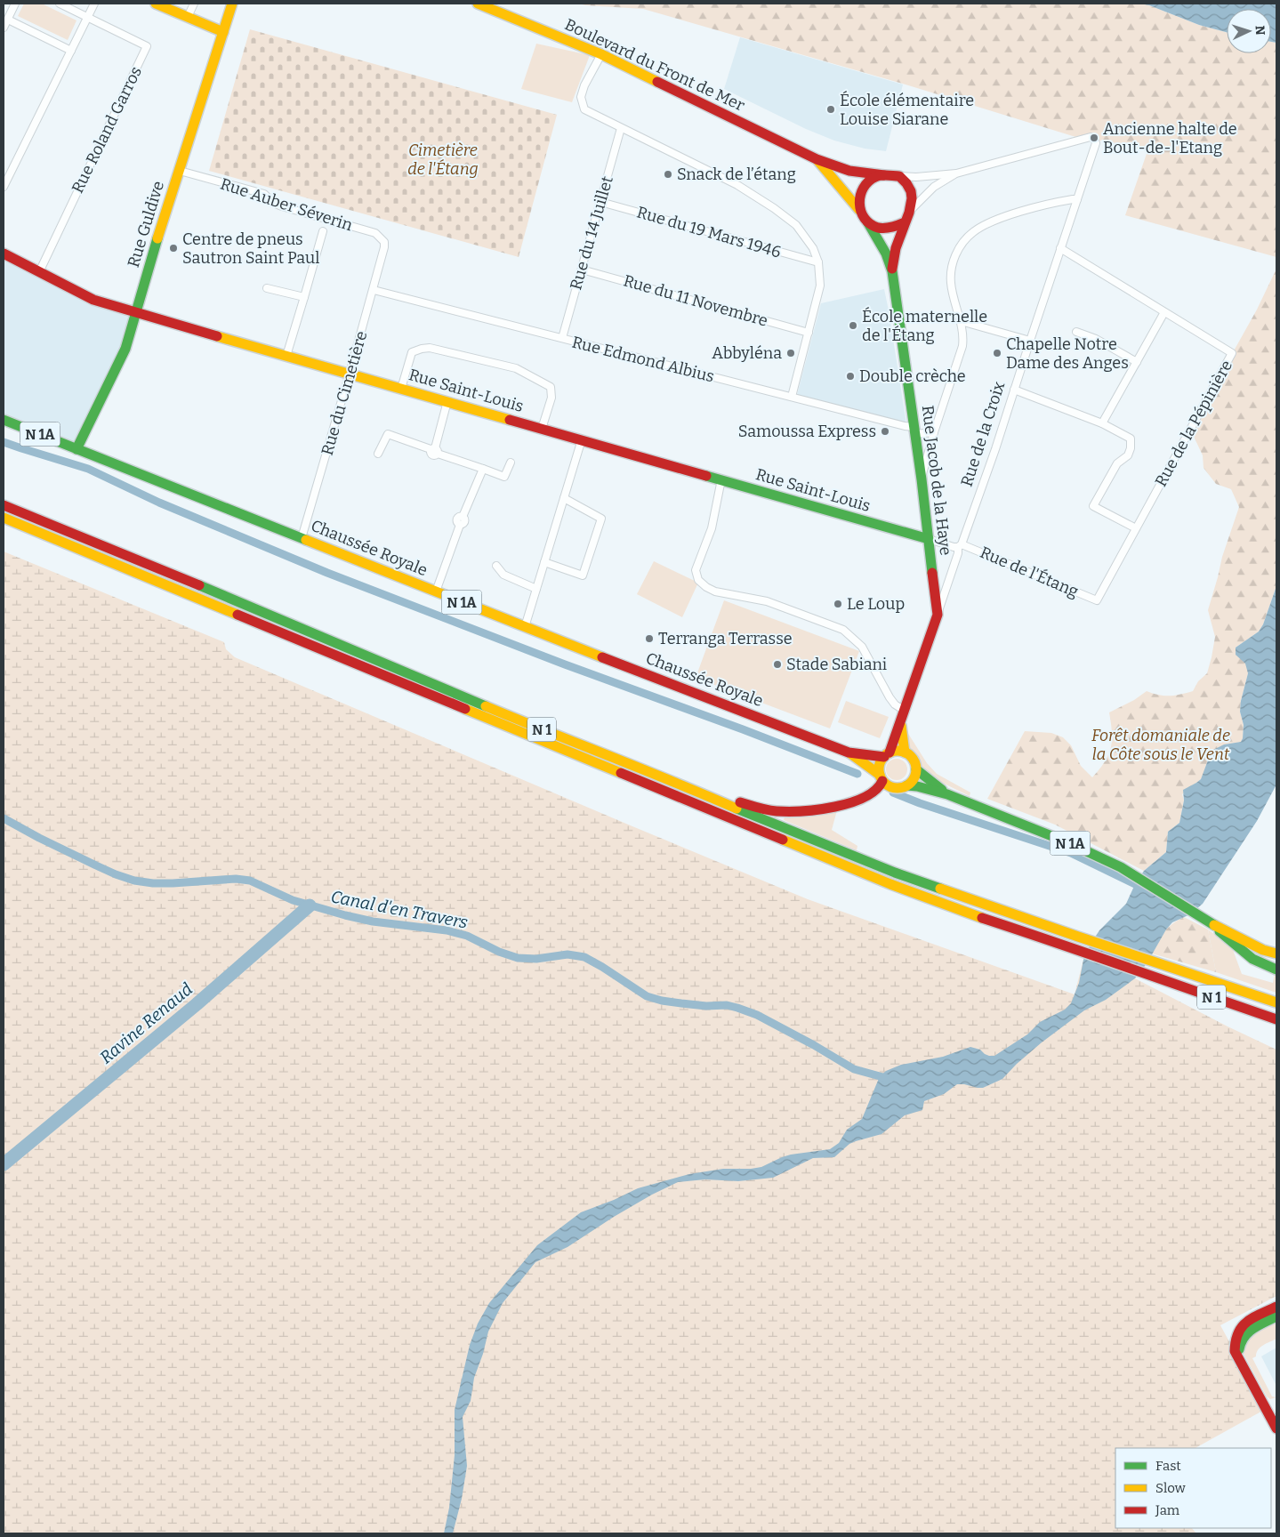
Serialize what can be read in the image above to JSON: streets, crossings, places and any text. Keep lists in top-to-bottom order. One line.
{"streets":{"main road":["Boulevard du Front de Mer","Rue Guldive","Rue Saint-Louis","N 1A","Rue de la Croix","Rue Jacob de la Haye","Chaussée Royale","N 1"],"street":["Rue Roland Garros","Rue Auber Séverin","Rue du 19 Mars 1946","Rue du 14 Juillet","Rue du 11 Novembre","Rue Edmond Albius","Rue du Cimetière","Rue de la Pépinière","Rue de l'Étang"]},"crossings":[["Boulevard du Front de Mer","Rue de la Croix"],["Boulevard du Front de Mer","Rue Jacob de la Haye"],["Rue Roland Garros","Rue Saint-Louis"],["Rue Auber Séverin","Rue Guldive"],["Rue Auber Séverin","Rue Saint-Louis"],["Rue Auber Séverin","Rue du Cimetière"],["Rue Guldive","Rue Saint-Louis"],["Rue Guldive","Chaussée Royale"],["Rue du 19 Mars 1946","Rue du 14 Juillet"],["Rue du 14 Juillet","Rue du 11 Novembre"],["Rue du 14 Juillet","Rue Edmond Albius"],["Rue Edmond Albius","Rue du Cimetière"],["Rue Edmond Albius","Rue Jacob de la Haye"],["Rue Saint-Louis","Rue du Cimetière"],["Rue Saint-Louis","Rue Jacob de la Haye"],["Rue Saint-Louis","Rue de l'Étang"],["Rue du Cimetière","Chaussée Royale"],["Rue de la Pépinière","Rue de la Croix"],["Rue de la Pépinière","Rue de l'Étang"],["N 1A","Rue de la Croix"],["N 1A","Chaussée Royale"],["Rue de la Croix","Rue Jacob de la Haye"],["Rue de la Croix","Chaussée Royale"],["Rue de la Croix","Rue de l'Étang"],["Rue Jacob de la Haye","Rue de l'Étang"]],"water":["Canal d'en Travers","Ravine Renaud"],"parks":["Cimetière de l'Étang","Forêt domaniale de la Côte sous le Vent"],"places":["École élémentaire Louise Siarane","Ancienne halte de Bout-de-l'Etang","Snack de l’étang","Centre de pneus Sautron Saint Paul","École maternelle de l'Étang","Abbyléna","Chapelle Notre Dame des Anges","Double crèche","Samoussa Express","Le Loup","Terranga Terrasse","Stade Sabiani"],"legend":["Fast","Slow","Jam"],"north":"right"}
